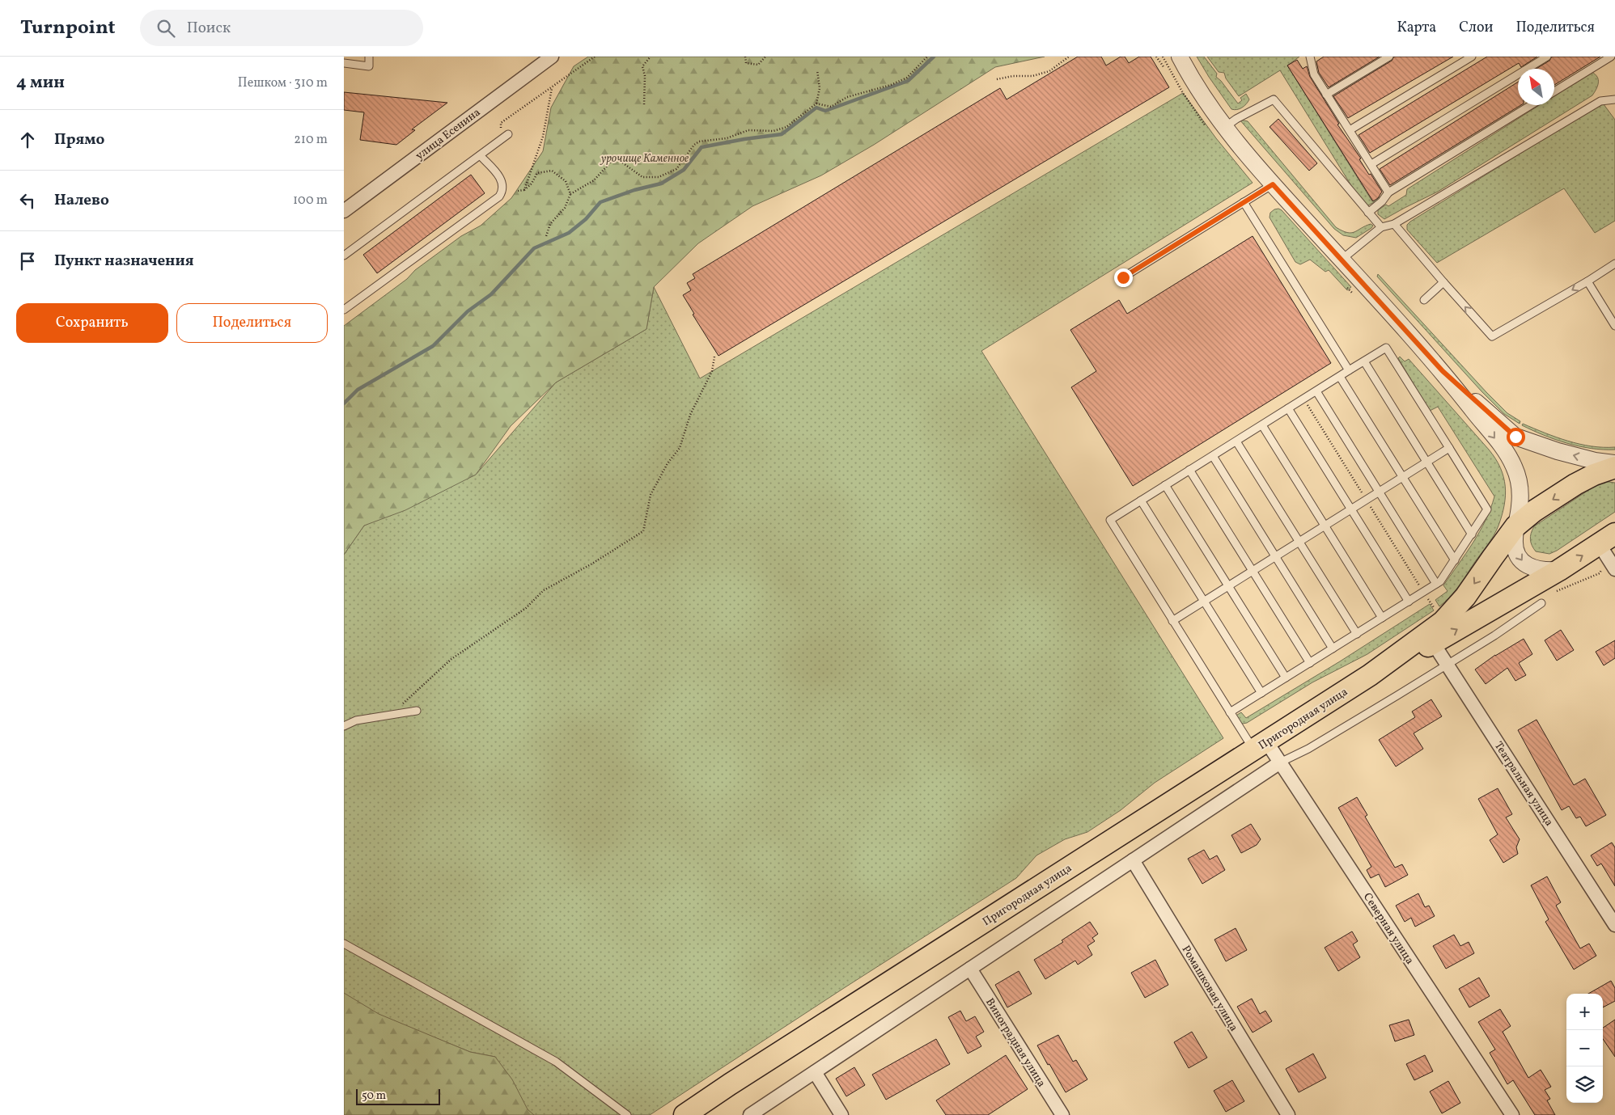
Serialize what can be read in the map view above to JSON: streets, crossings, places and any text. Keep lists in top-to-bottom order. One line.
{"streets":{"main road":["Пригородная улица"],"street":["улица Есенина","Театральная улица","Северная улица","Ромашковая улица","Виноградная улица"]},"crossings":[["Пригородная улица","Театральная улица"],["Пригородная улица","Северная улица"]],"parks":["урочище Каменное"],"scale_bar":"50 m","north":"top left","page":{"header":"Turnpoint","search":"Поиск","nav":["Карта","Слои","Поделиться"],"heading":["4 мин","Пешком · 310 m"],"list":[["Прямо","210 m"],["Налево","100 m"],"Пункт назначения"],"buttons":["Сохранить","Поделиться"],"map_buttons":["+","−"],"scale":"50 m"}}
